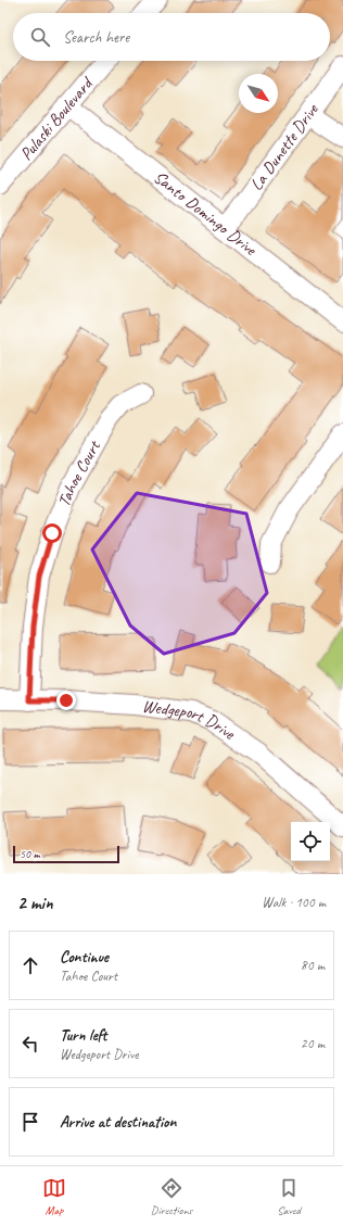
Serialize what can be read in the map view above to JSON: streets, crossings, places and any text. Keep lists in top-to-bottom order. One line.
{"streets":{"street":["Pulaski Boulevard","La Dunette Drive","Santo Domingo Drive","Tahoe Court","Wedgeport Drive"]},"crossings":[["Pulaski Boulevard","Santo Domingo Drive"],["La Dunette Drive","Santo Domingo Drive"],["Tahoe Court","Wedgeport Drive"]],"scale_bar":"50 m","north":"bottom right","page":{"search":"Search here","scale":"50 m","heading":["2 min","Walk · 100 m"],"list":[["Continue","Tahoe Court","80 m"],["Turn left","Wedgeport Drive","20 m"],"Arrive at destination"],"nav":["Map","Directions","Saved"]}}
